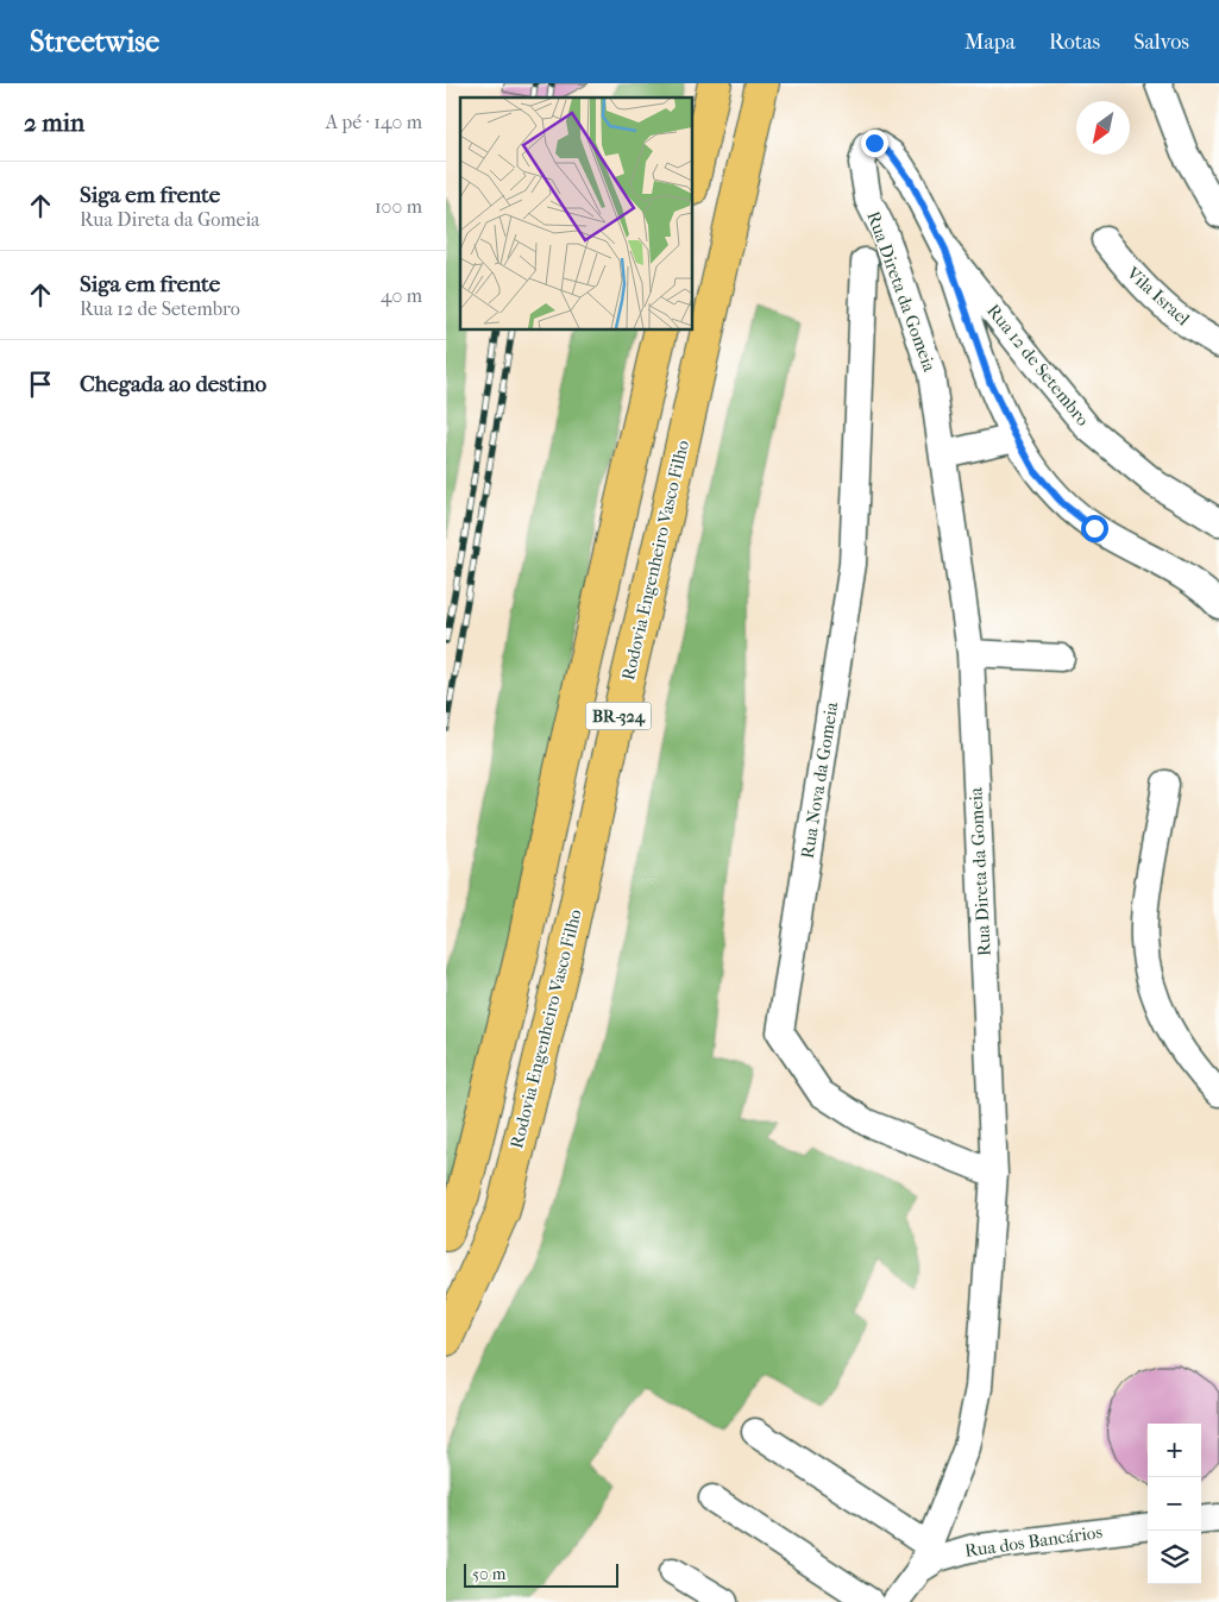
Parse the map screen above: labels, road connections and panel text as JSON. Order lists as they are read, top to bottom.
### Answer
{
  "streets": {
    "highway": ["Rodovia Engenheiro Vasco Filho", "BR-324"],
    "street": [
      "Rua Direta da Gomeia",
      "Vila Israel",
      "Rua 12 de Setembro",
      "Rua Nova da Gomeia",
      "Rua dos Bancários"
    ]
  },
  "crossings": [
    ["Rua Direta da Gomeia", "Rua 12 de Setembro"],
    ["Rua Direta da Gomeia", "Rua Nova da Gomeia"],
    ["Rua Direta da Gomeia", "Rua dos Bancários"]
  ],
  "scale_bar": "50 m",
  "north": "bottom left",
  "page": {
    "header": "Streetwise",
    "nav": ["Mapa", "Rotas", "Salvos"],
    "heading": ["2 min", "A pé · 140 m"],
    "list": [
      ["Siga em frente", "Rua Direta da Gomeia", "100 m"],
      ["Siga em frente", "Rua 12 de Setembro", "40 m"],
      "Chegada ao destino"
    ],
    "map_buttons": ["+", "−"],
    "scale": "50 m"
  }
}
